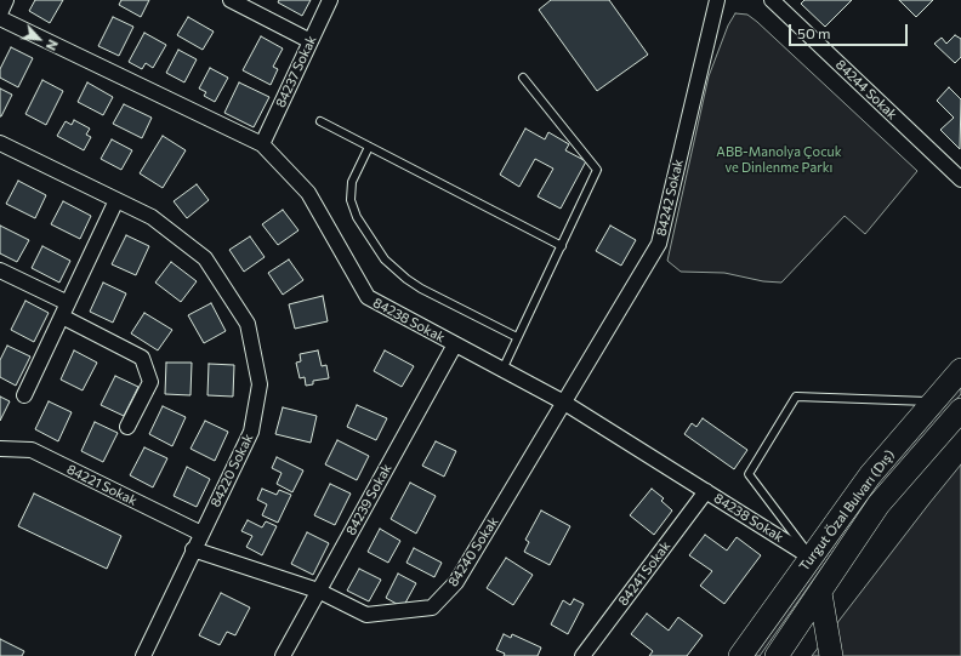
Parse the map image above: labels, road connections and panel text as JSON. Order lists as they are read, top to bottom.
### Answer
{
  "streets": {
    "main road": ["Turgut Özal Bulvarı (Dış)"],
    "street": [
      "84237 Sokak",
      "84244 Sokak",
      "84242 Sokak",
      "84238 Sokak",
      "84220 Sokak",
      "84221 Sokak",
      "84239 Sokak",
      "84240 Sokak",
      "84241 Sokak"
    ]
  },
  "crossings": [
    ["84237 Sokak", "84238 Sokak"],
    ["84242 Sokak", "84238 Sokak"],
    ["84242 Sokak", "84240 Sokak"],
    ["84238 Sokak", "84239 Sokak"],
    ["84238 Sokak", "Turgut Özal Bulvarı (Dış)"],
    ["84238 Sokak", "84240 Sokak"],
    ["84238 Sokak", "84241 Sokak"],
    ["84220 Sokak", "84221 Sokak"],
    ["84220 Sokak", "84240 Sokak"],
    ["84239 Sokak", "84240 Sokak"]
  ],
  "parks": ["ABB-Manolya Çocuk ve Dinlenme Parkı"],
  "scale_bar": "50 m",
  "north": "bottom right"
}
